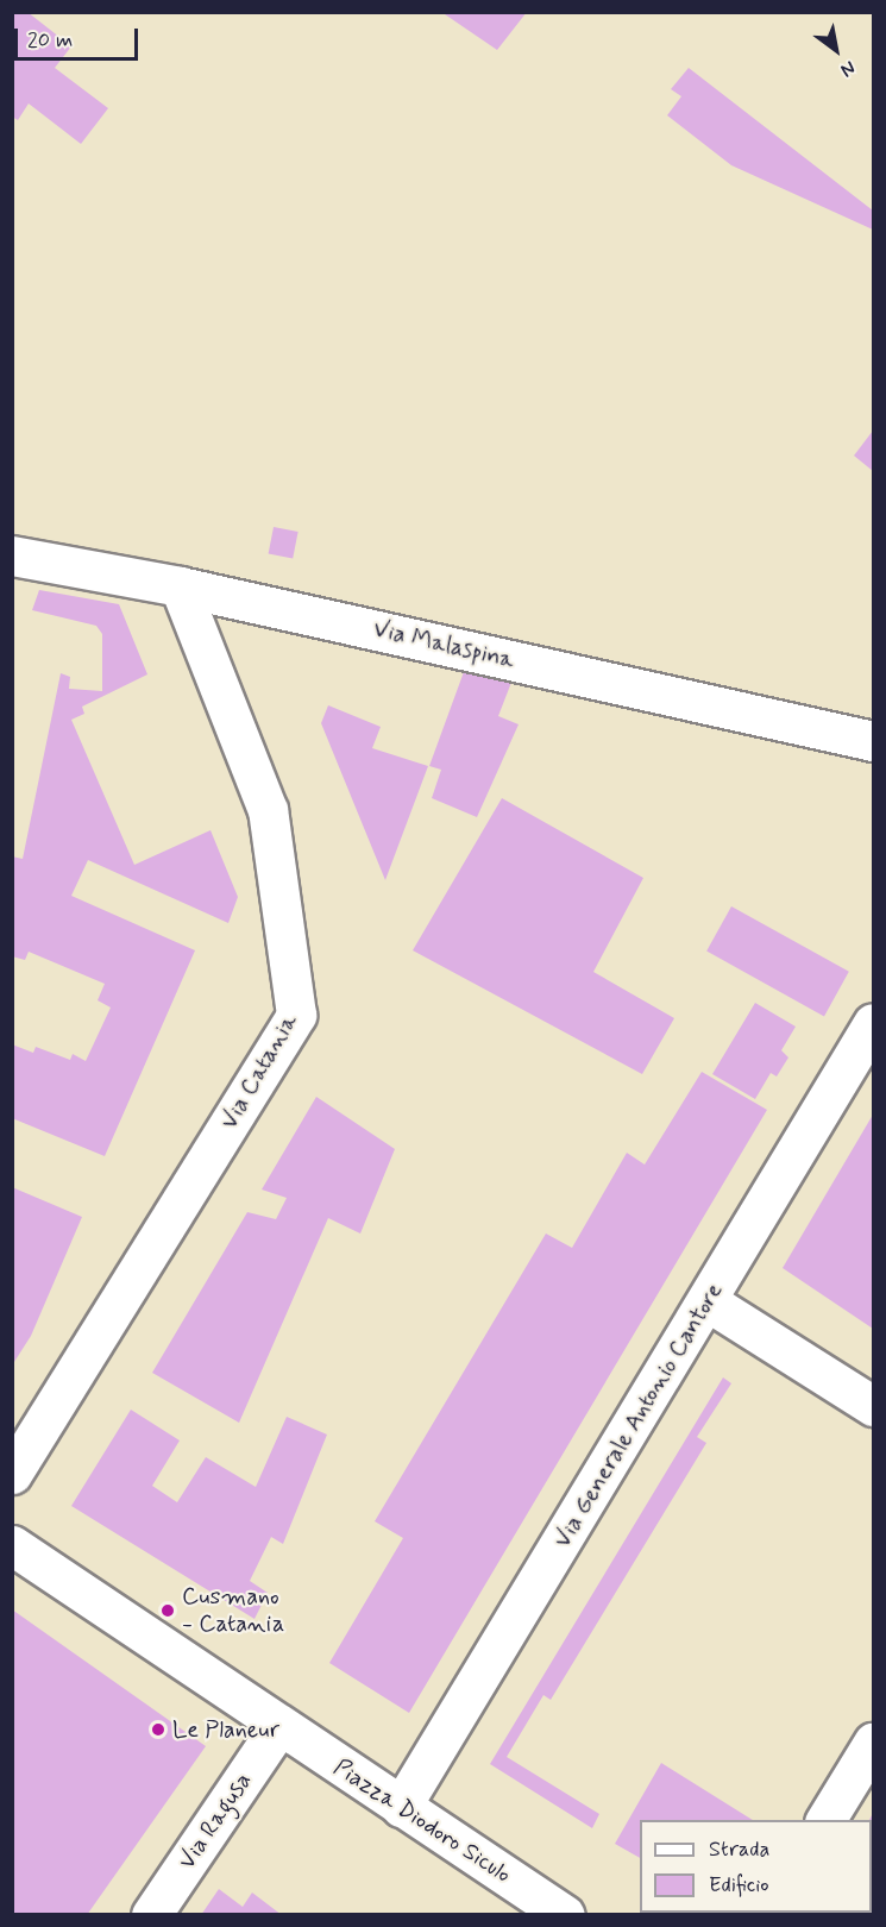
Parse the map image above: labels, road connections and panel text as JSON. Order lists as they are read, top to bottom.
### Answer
{
  "streets": {
    "street": [
      "Via Malaspina",
      "Via Catania",
      "Via Generale Antonio Cantore",
      "Via Ragusa",
      "Piazza Diodoro Siculo"
    ]
  },
  "crossings": [
    ["Via Malaspina", "Via Catania"],
    ["Via Generale Antonio Cantore", "Piazza Diodoro Siculo"],
    ["Via Ragusa", "Piazza Diodoro Siculo"]
  ],
  "places": ["Cusmano - Catania", "Le Planeur"],
  "legend": ["Strada", "Edificio"],
  "scale_bar": "20 m",
  "north": "bottom right"
}
